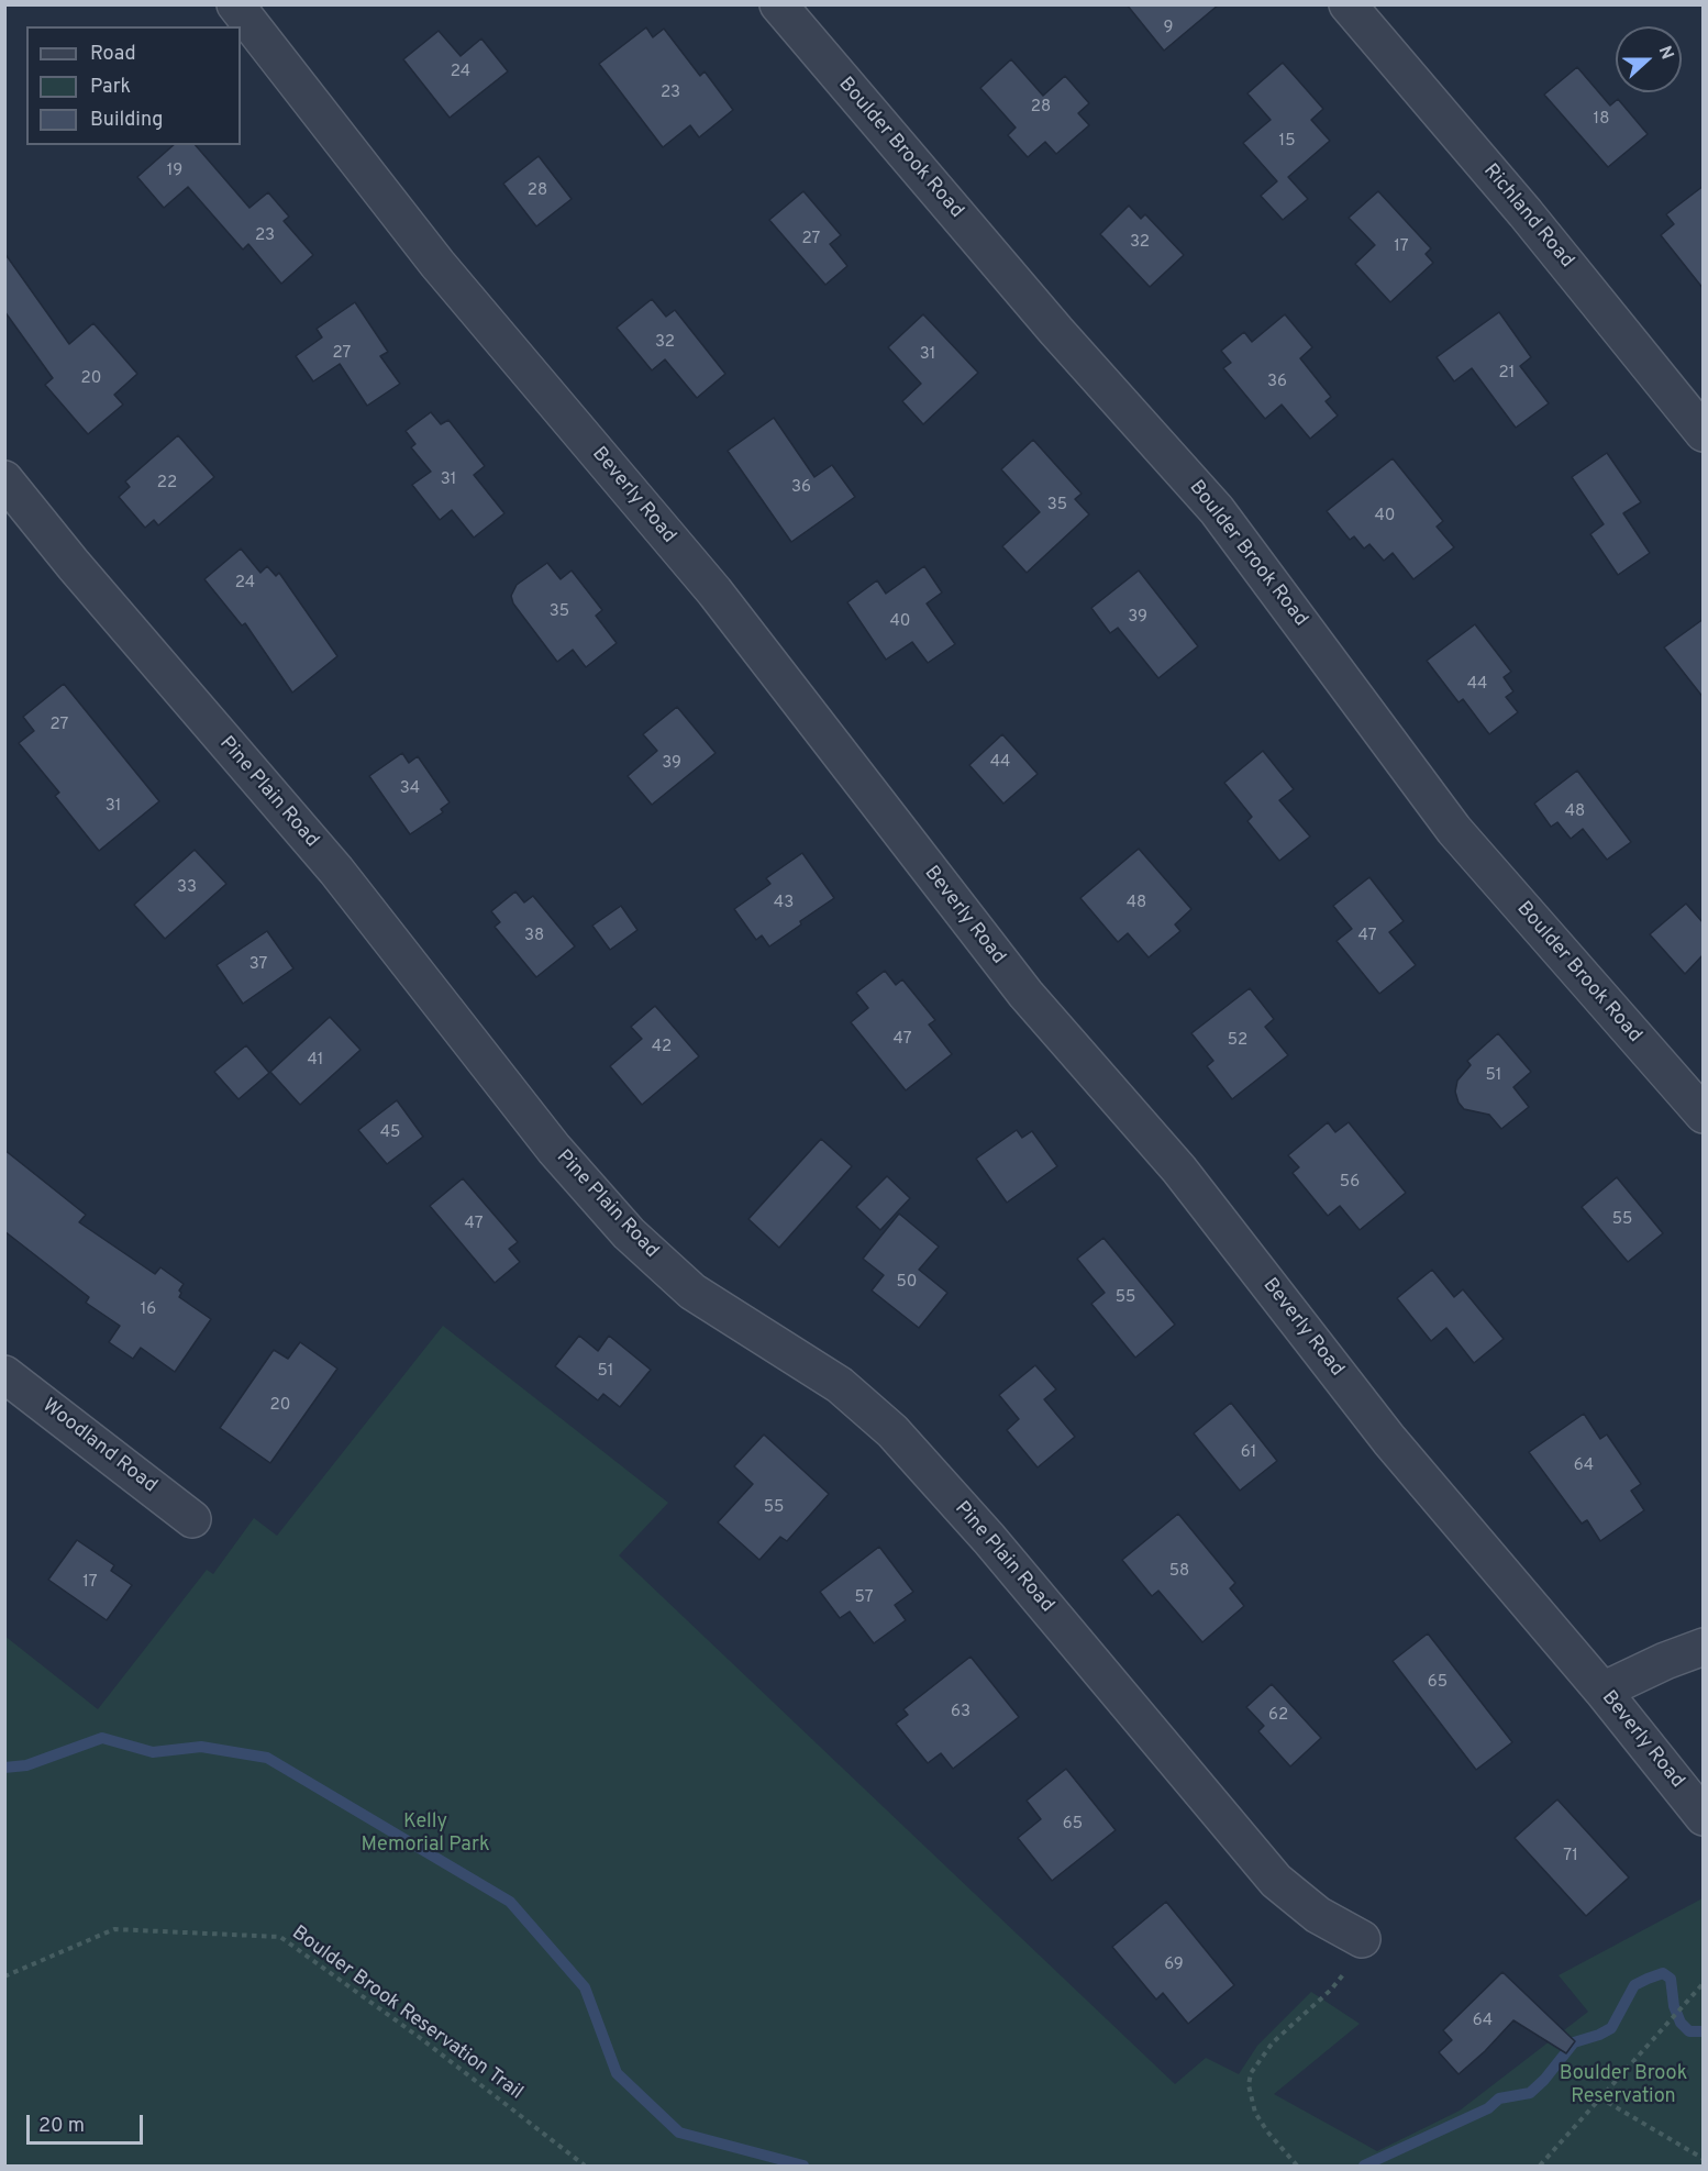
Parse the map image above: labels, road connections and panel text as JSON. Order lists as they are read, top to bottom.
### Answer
{
  "streets": {
    "street": [
      "Boulder Brook Road",
      "Richland Road",
      "Beverly Road",
      "Pine Plain Road",
      "Woodland Road"
    ],
    "path": ["Boulder Brook Reservation Trail"]
  },
  "parks": ["Kelly Memorial Park", "Boulder Brook Reservation"],
  "house_numbers": [
    "9",
    "24",
    "23",
    "28",
    "18",
    "15",
    "19",
    "28",
    "23",
    "27",
    "32",
    "17",
    "32",
    "27",
    "31",
    "21",
    "20",
    "36",
    "31",
    "22",
    "36",
    "35",
    "40",
    "24",
    "35",
    "39",
    "40",
    "44",
    "27",
    "44",
    "39",
    "34",
    "31",
    "48",
    "33",
    "43",
    "48",
    "38",
    "47",
    "37",
    "47",
    "52",
    "42",
    "41",
    "51",
    "45",
    "56",
    "55",
    "47",
    "50",
    "55",
    "16",
    "51",
    "20",
    "61",
    "64",
    "55",
    "58",
    "17",
    "57",
    "65",
    "63",
    "62",
    "65",
    "71",
    "69",
    "64"
  ],
  "legend": ["Road", "Park", "Building"],
  "scale_bar": "20 m",
  "north": "right"
}
